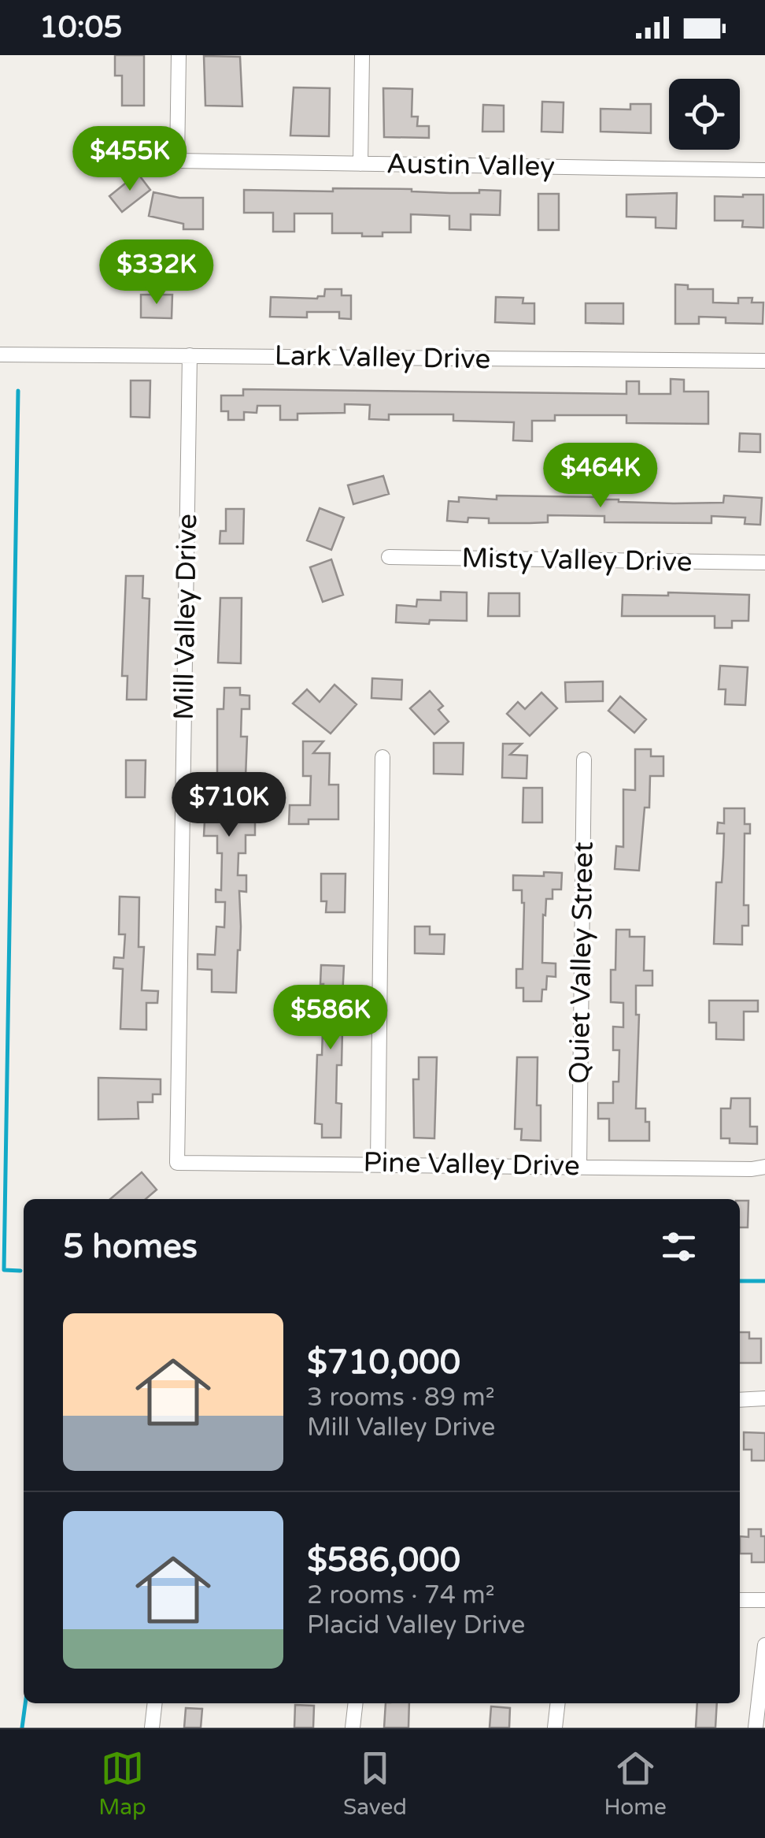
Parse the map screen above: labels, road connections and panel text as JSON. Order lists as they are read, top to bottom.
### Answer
{
  "streets": {
    "street": [
      "Austin Valley",
      "Lark Valley Drive",
      "Misty Valley Drive",
      "Mill Valley Drive",
      "Quiet Valley Street",
      "Pine Valley Drive"
    ]
  },
  "crossings": [
    ["Lark Valley Drive", "Mill Valley Drive"],
    ["Mill Valley Drive", "Pine Valley Drive"],
    ["Quiet Valley Street", "Pine Valley Drive"]
  ],
  "page": {
    "status": "10:05",
    "price": [
      "$455K",
      "$332K",
      "$464K",
      "$710K",
      "$586K"
    ],
    "heading": "5 homes",
    "list": [
      {
        "name": "$710,000",
        "note": "3 rooms · 89 m² · Mill Valley Drive"
      },
      {
        "name": "$586,000",
        "note": "2 rooms · 74 m² · Placid Valley Drive"
      }
    ],
    "tabs": ["Map", "Saved", "Home"]
  }
}
